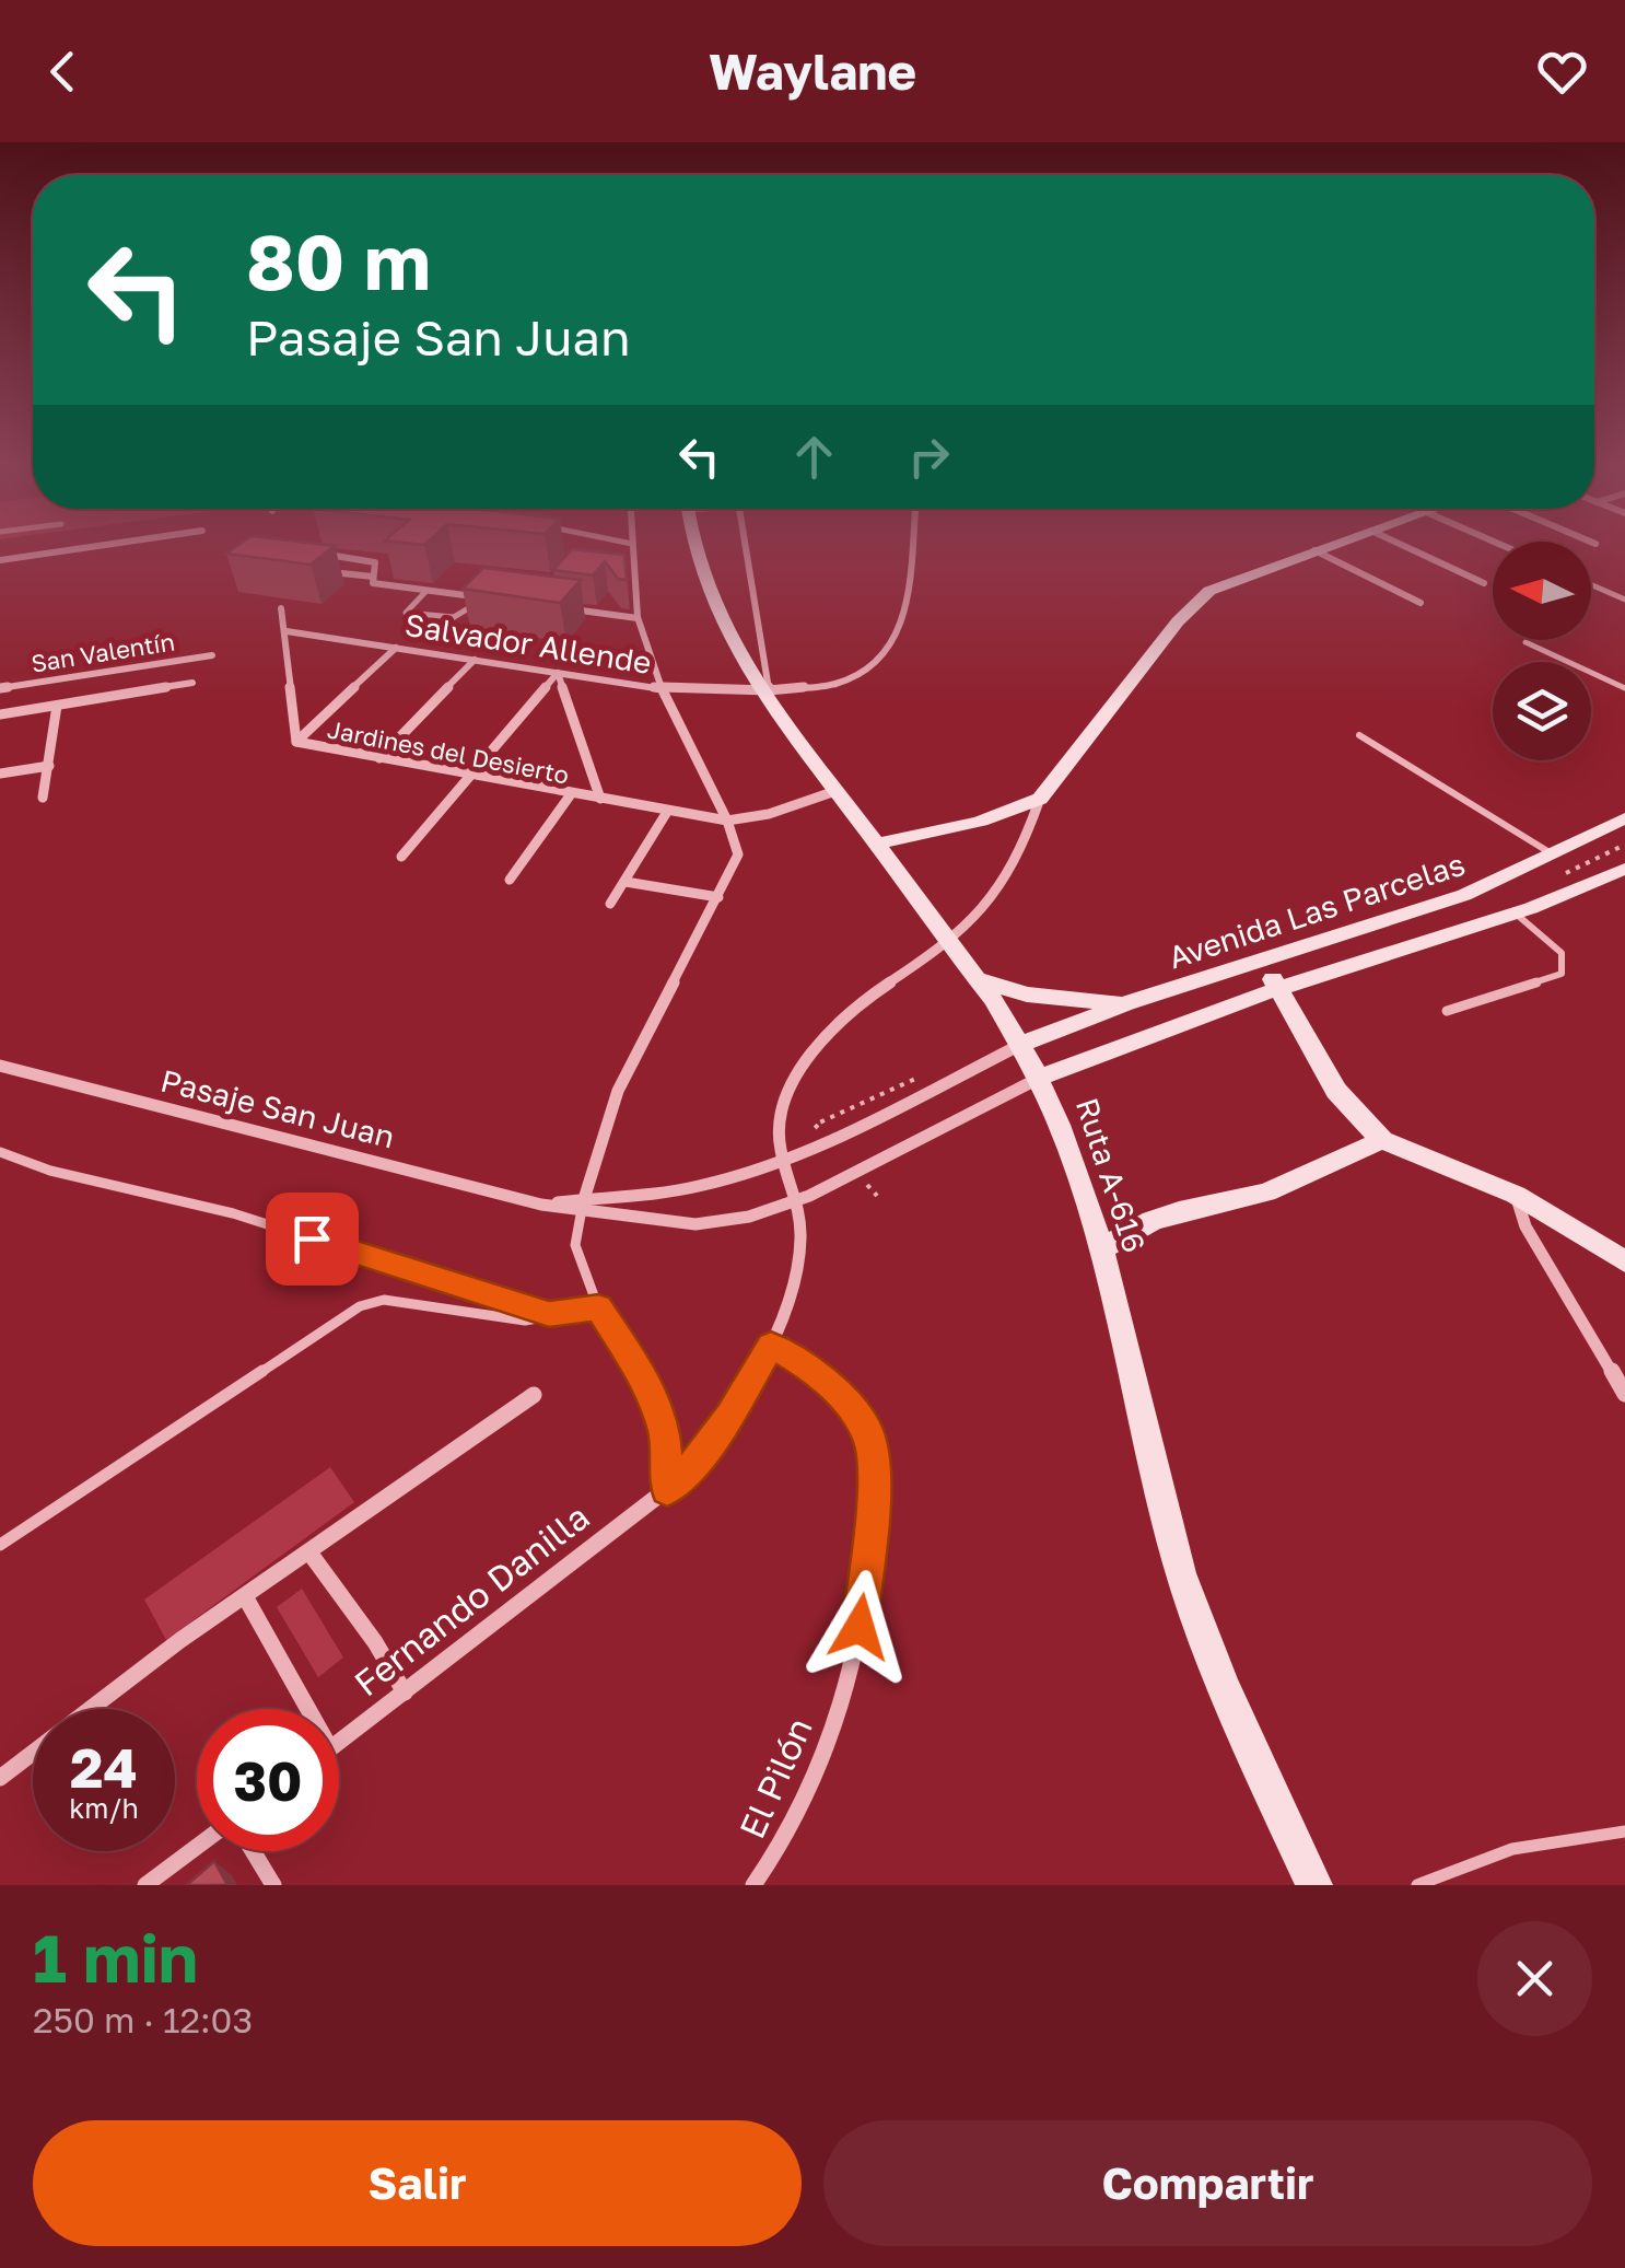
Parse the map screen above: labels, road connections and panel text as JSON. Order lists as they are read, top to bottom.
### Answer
{
  "streets": {
    "main road": ["Avenida Las Parcelas", "Ruta A-616"],
    "street": [
      "Salvador Allende",
      "San Valentín",
      "Jardines del Desierto",
      "Pasaje San Juan",
      "Fernando Danilla",
      "El Pilón"
    ]
  },
  "crossings": [
    ["Salvador Allende", "Jardines del Desierto"],
    ["Salvador Allende", "Pasaje San Juan"],
    ["Jardines del Desierto", "Ruta A-616"],
    ["Avenida Las Parcelas", "Pasaje San Juan"],
    ["Avenida Las Parcelas", "Ruta A-616"],
    ["Pasaje San Juan", "Ruta A-616"]
  ],
  "north": "left",
  "page": {
    "header": "Waylane",
    "turn": ["80 m", "Pasaje San Juan"],
    "speed": "24 km/h",
    "limit": "30",
    "heading": ["1 min", "250 m · 12:03"],
    "buttons": ["Salir", "Compartir"]
  }
}
